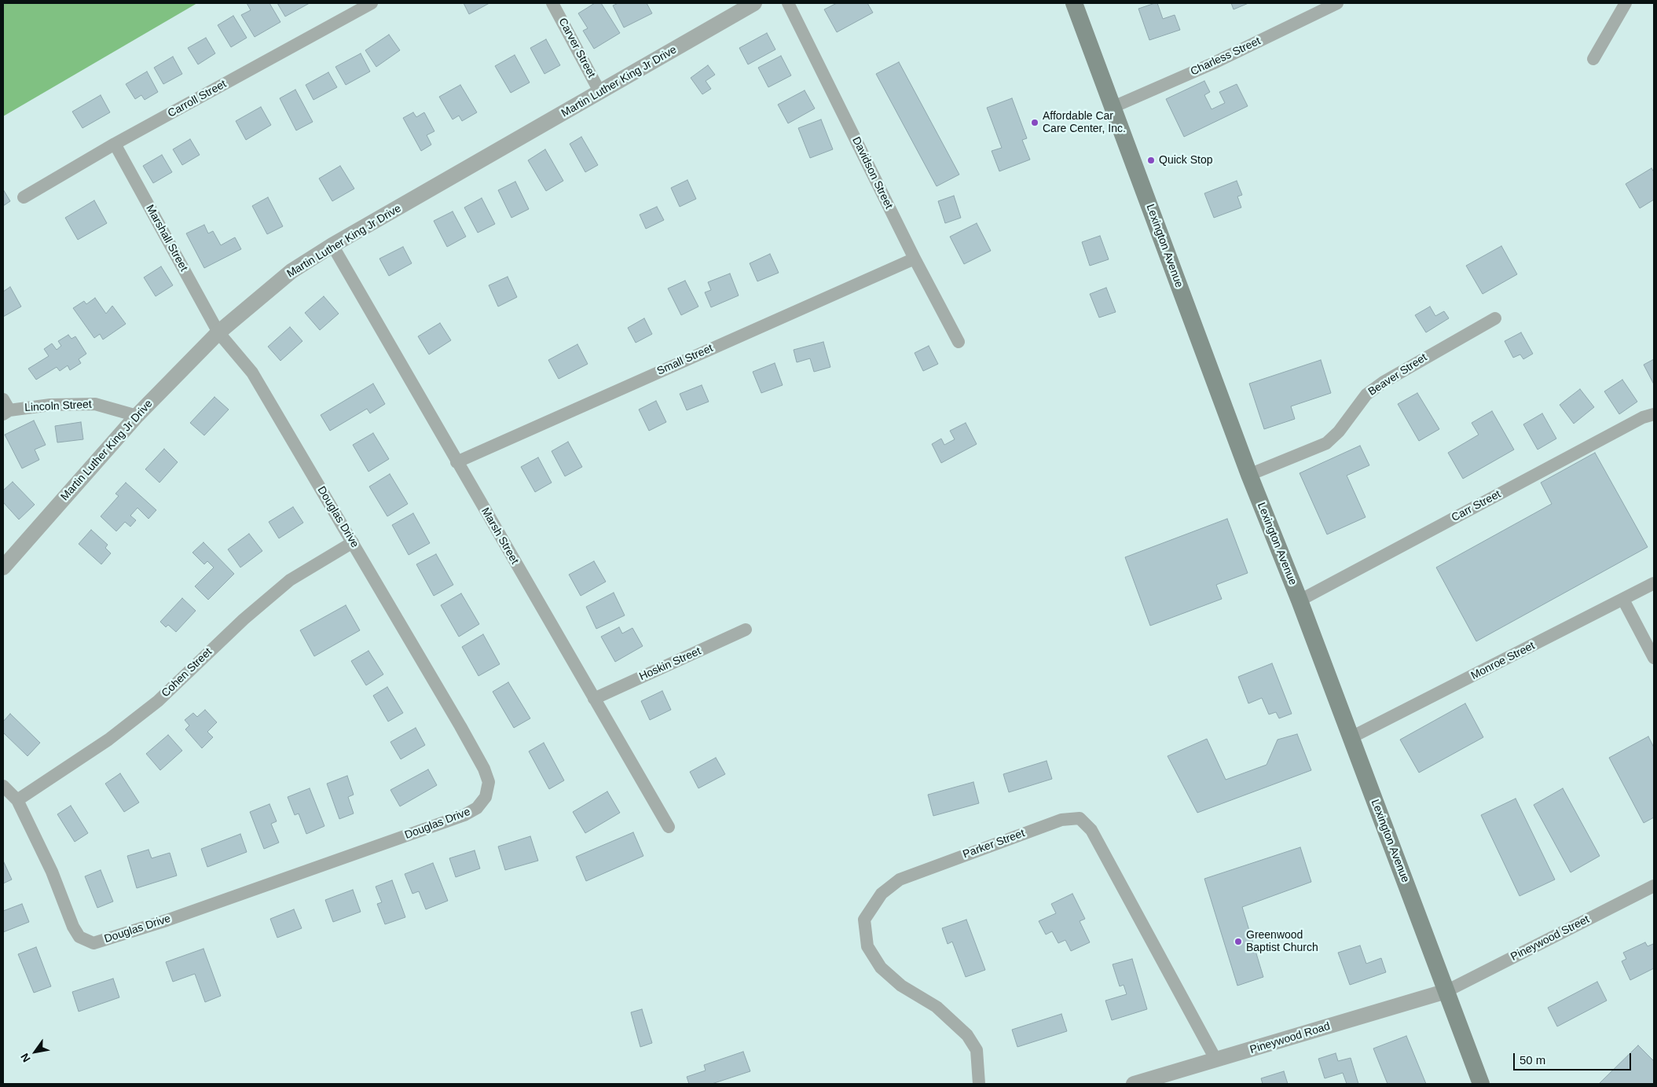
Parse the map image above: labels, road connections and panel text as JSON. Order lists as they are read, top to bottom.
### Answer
{
  "streets": {
    "main road": ["Lexington Avenue"],
    "street": [
      "Carver Street",
      "Charless Street",
      "Martin Luther King Jr Drive",
      "Carroll Street",
      "Davidson Street",
      "Marshall Street",
      "Small Street",
      "Beaver Street",
      "Lincoln Street",
      "Carr Street",
      "Douglas Drive",
      "Marsh Street",
      "Monroe Street",
      "Hoskin Street",
      "Cohen Street",
      "Parker Street",
      "Pineywood Street",
      "Pineywood Road"
    ]
  },
  "crossings": [
    ["Carver Street", "Martin Luther King Jr Drive"],
    ["Charless Street", "Lexington Avenue"],
    ["Martin Luther King Jr Drive", "Marshall Street"],
    ["Martin Luther King Jr Drive", "Lincoln Street"],
    ["Martin Luther King Jr Drive", "Douglas Drive"],
    ["Martin Luther King Jr Drive", "Marsh Street"],
    ["Carroll Street", "Marshall Street"],
    ["Davidson Street", "Small Street"],
    ["Marshall Street", "Douglas Drive"],
    ["Lexington Avenue", "Beaver Street"],
    ["Lexington Avenue", "Carr Street"],
    ["Lexington Avenue", "Monroe Street"],
    ["Lexington Avenue", "Pineywood Street"],
    ["Lexington Avenue", "Pineywood Road"],
    ["Small Street", "Marsh Street"],
    ["Douglas Drive", "Cohen Street"],
    ["Marsh Street", "Hoskin Street"],
    ["Parker Street", "Pineywood Road"],
    ["Pineywood Street", "Pineywood Road"]
  ],
  "places": ["Affordable Car Care Center, Inc.", "Quick Stop", "Greenwood Baptist Church"],
  "scale_bar": "50 m",
  "north": "bottom left"
}
